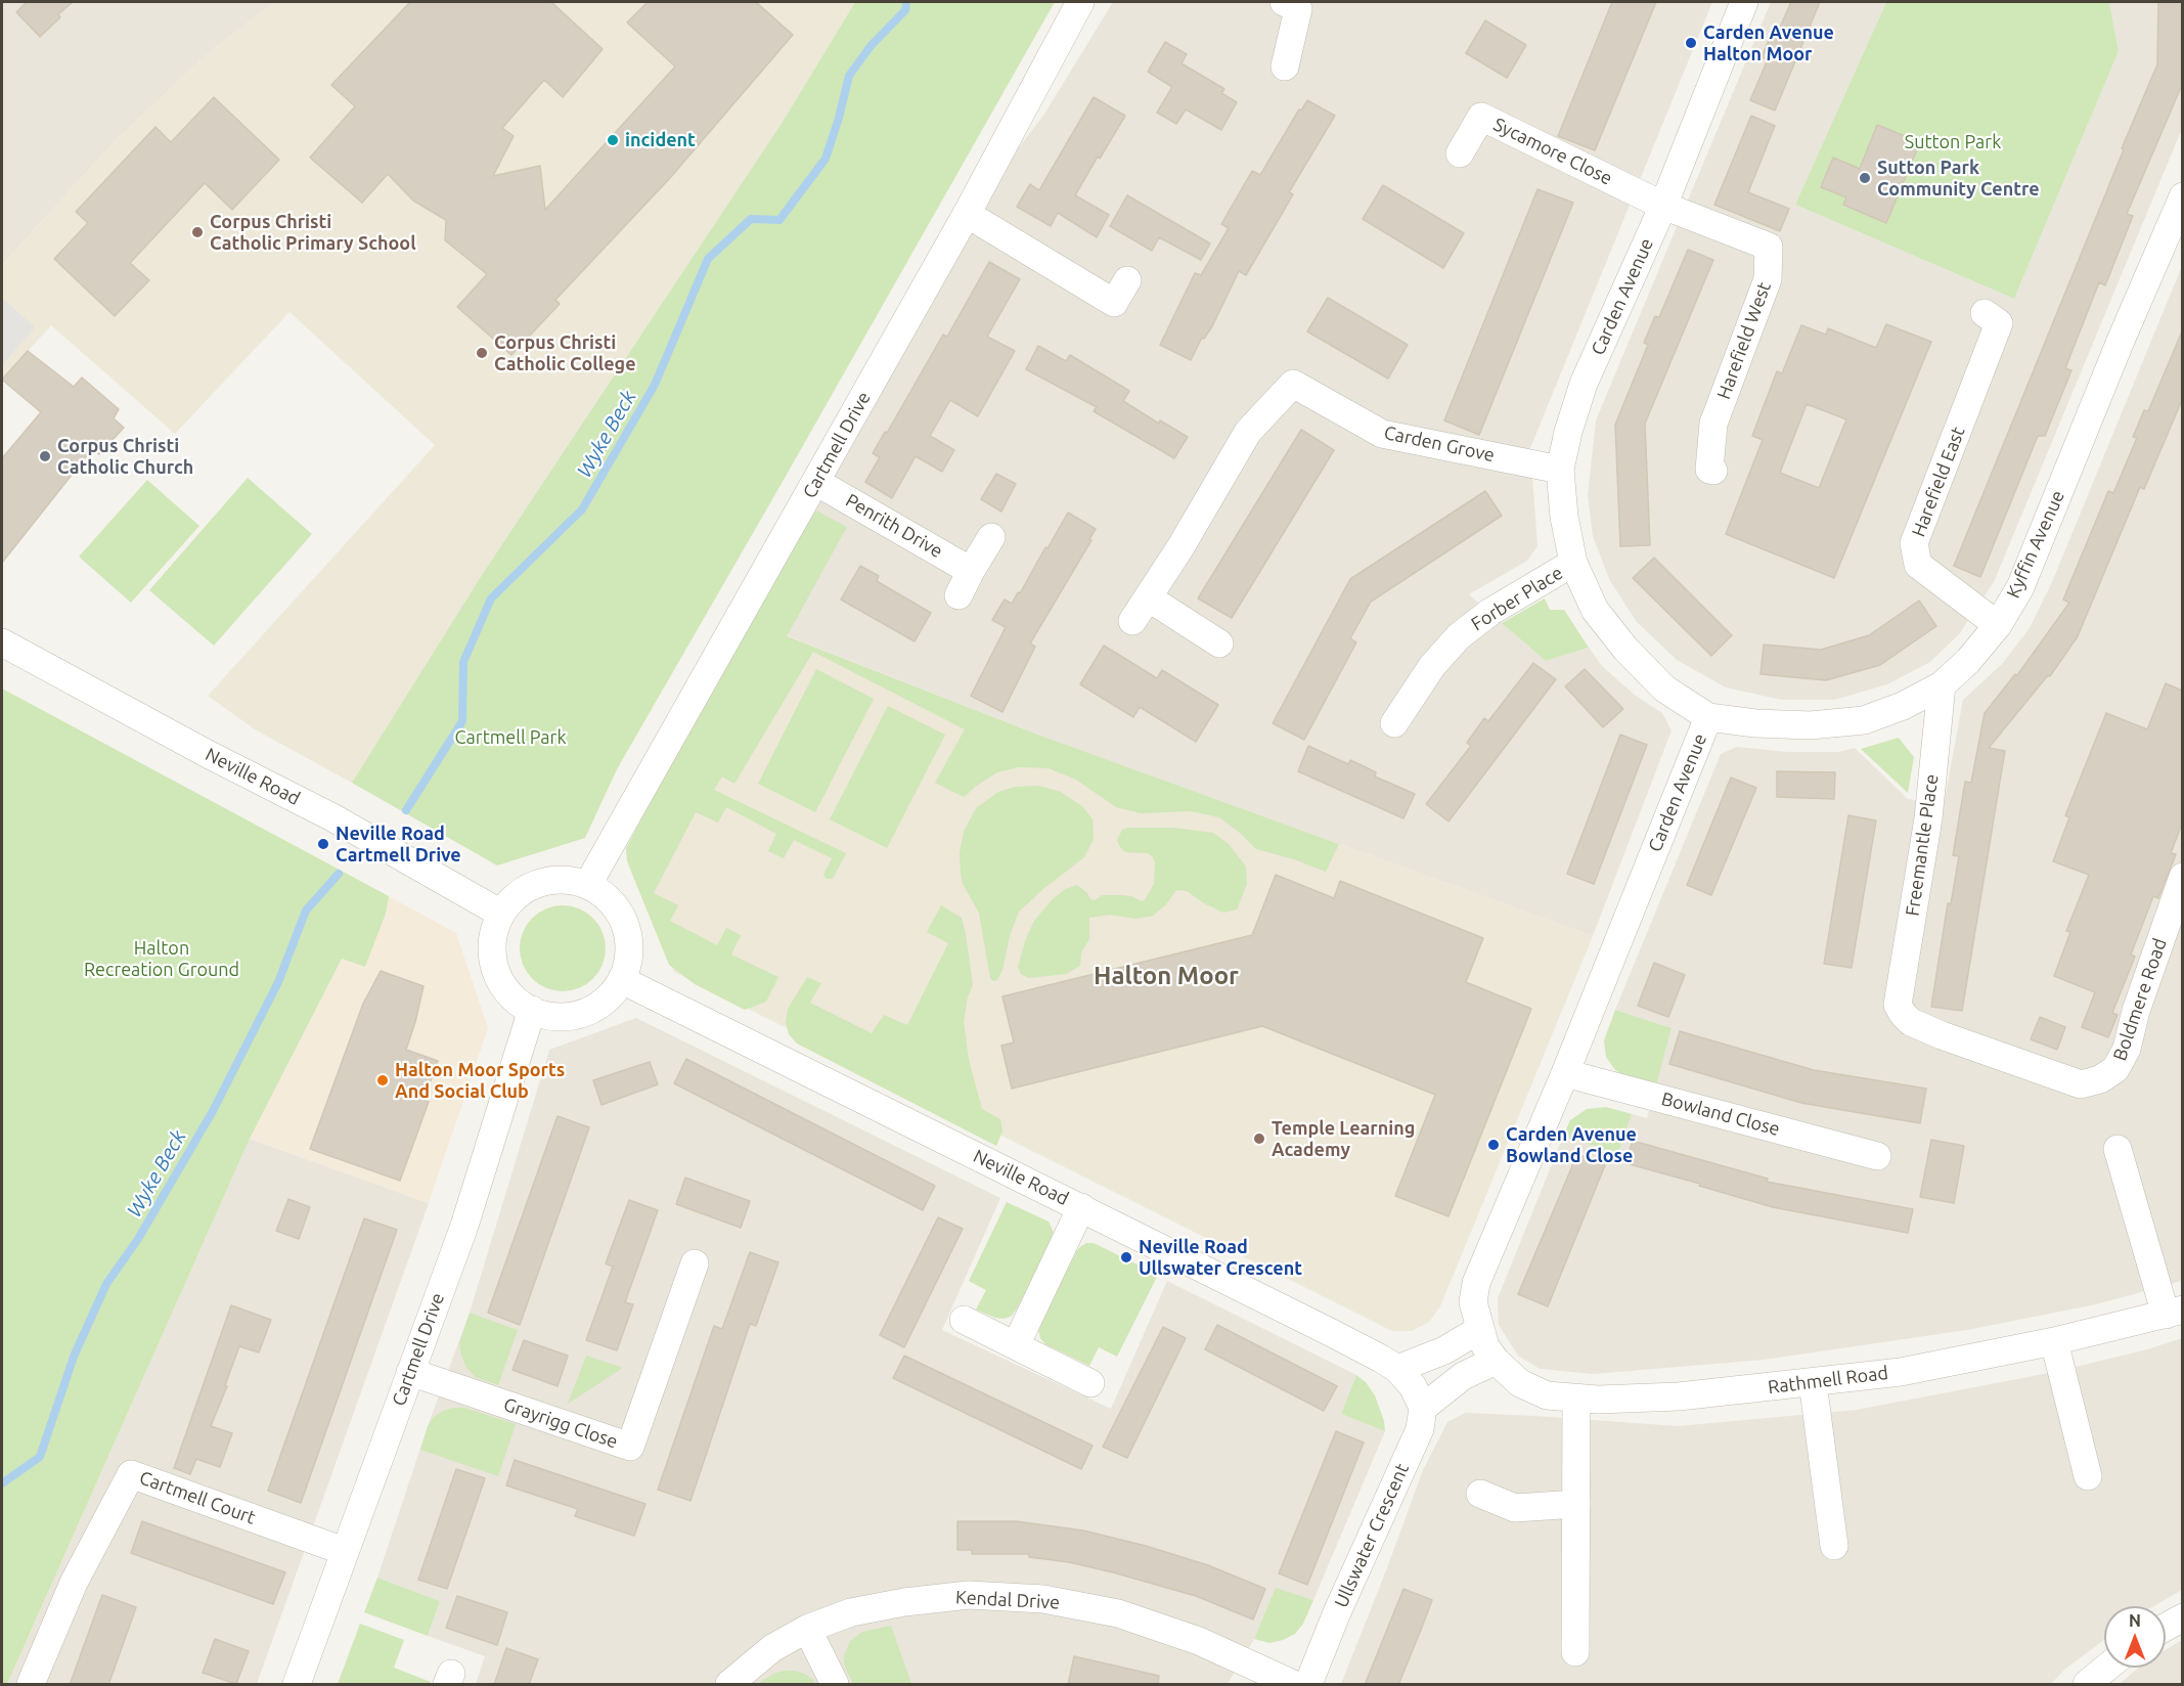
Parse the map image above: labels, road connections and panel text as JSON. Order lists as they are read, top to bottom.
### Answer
{
  "streets": {
    "street": [
      "Sycamore Close",
      "Carden Avenue",
      "Harefield West",
      "Carden Grove",
      "Cartmell Drive",
      "Harefield East",
      "Penrith Drive",
      "Kyffin Avenue",
      "Forber Place",
      "Neville Road",
      "Freemantle Place",
      "Boldmere Road",
      "Bowland Close",
      "Rathmell Road",
      "Grayrigg Close",
      "Cartmell Court",
      "Ullswater Crescent",
      "Kendal Drive"
    ]
  },
  "crossings": [
    ["Sycamore Close", "Carden Avenue"],
    ["Sycamore Close", "Harefield West"],
    ["Carden Avenue", "Harefield West"],
    ["Carden Avenue", "Carden Grove"],
    ["Carden Avenue", "Kyffin Avenue"],
    ["Carden Avenue", "Forber Place"],
    ["Carden Avenue", "Bowland Close"],
    ["Carden Avenue", "Rathmell Road"],
    ["Cartmell Drive", "Penrith Drive"],
    ["Cartmell Drive", "Neville Road"],
    ["Cartmell Drive", "Grayrigg Close"],
    ["Cartmell Drive", "Cartmell Court"],
    ["Harefield East", "Kyffin Avenue"],
    ["Kyffin Avenue", "Freemantle Place"],
    ["Neville Road", "Ullswater Crescent"],
    ["Freemantle Place", "Boldmere Road"]
  ],
  "districts": ["Halton Moor"],
  "water": ["Wyke Beck"],
  "parks": ["Sutton Park", "Cartmell Park", "Halton Recreation Ground"],
  "places": [
    "Carden Avenue Halton Moor",
    "incident",
    "Sutton Park Community Centre",
    "Corpus Christi Catholic Primary School",
    "Corpus Christi Catholic College",
    "Corpus Christi Catholic Church",
    "Neville Road Cartmell Drive",
    "Halton Moor Sports And Social Club",
    "Temple Learning Academy",
    "Carden Avenue Bowland Close",
    "Neville Road Ullswater Crescent"
  ],
  "north": "top"
}
